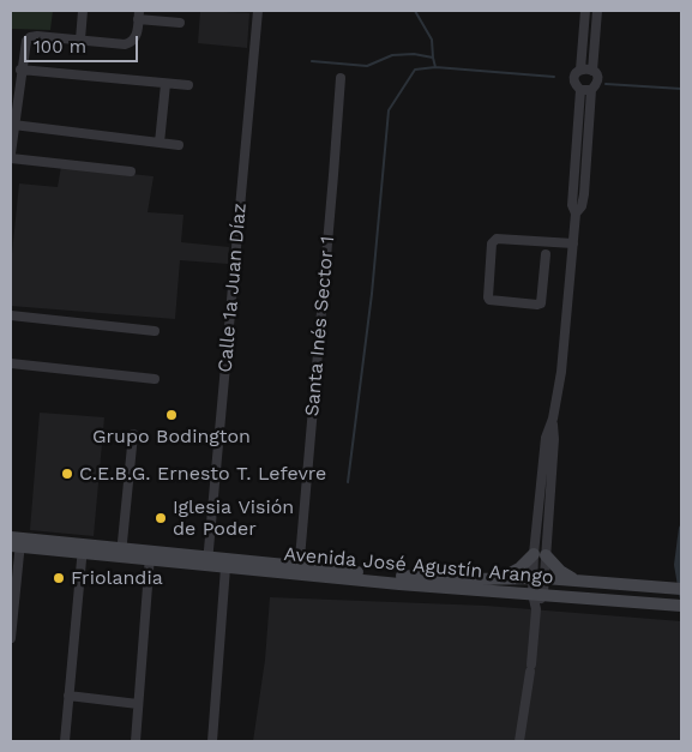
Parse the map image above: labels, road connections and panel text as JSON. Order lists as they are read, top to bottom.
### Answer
{
  "streets": {
    "main road": ["Avenida José Agustín Arango"],
    "street": ["Calle 1a Juan Díaz", "Santa Inés Sector 1"]
  },
  "crossings": [
    ["Calle 1a Juan Díaz", "Avenida José Agustín Arango"],
    ["Santa Inés Sector 1", "Avenida José Agustín Arango"]
  ],
  "places": [
    "Grupo Bodington",
    "C.E.B.G. Ernesto T. Lefevre",
    "Iglesia Visión de Poder",
    "Friolandia"
  ],
  "scale_bar": "100 m"
}
